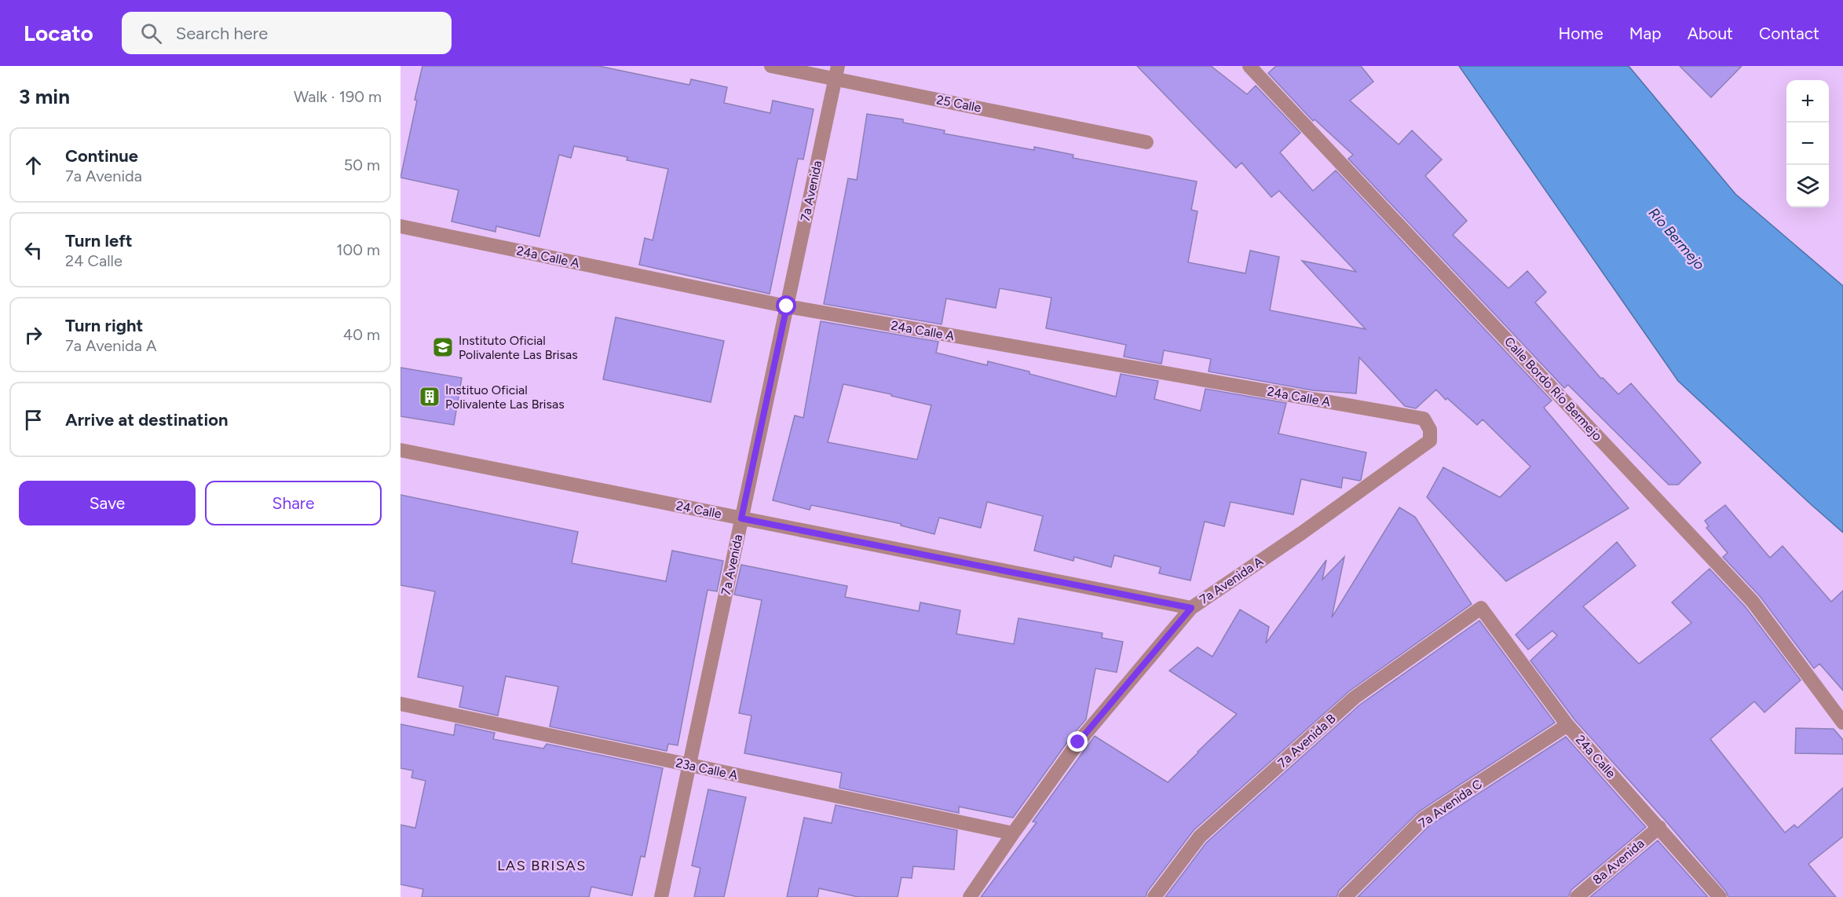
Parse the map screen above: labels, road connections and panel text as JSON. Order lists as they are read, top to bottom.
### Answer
{
  "streets": {
    "street": [
      "25 Calle",
      "7a Avenida",
      "24a Calle A",
      "Calle Bordo Río Bermejo",
      "24 Calle",
      "7a Avenida A",
      "7a Avenida B",
      "24a Calle",
      "23a Calle A",
      "7a Avenida C",
      "8a Avenida"
    ]
  },
  "crossings": [
    ["25 Calle", "7a Avenida"],
    ["7a Avenida", "24a Calle A"],
    ["7a Avenida", "24 Calle"],
    ["7a Avenida", "23a Calle A"],
    ["24a Calle A", "7a Avenida A"],
    ["24 Calle", "7a Avenida A"],
    ["7a Avenida A", "23a Calle A"],
    ["7a Avenida B", "24a Calle"],
    ["24a Calle", "7a Avenida C"],
    ["24a Calle", "8a Avenida"]
  ],
  "districts": ["LAS BRISAS"],
  "water": ["Río Bermejo"],
  "places": {
    "school or university": ["Instituto Oficial Polivalente Las Brisas"],
    "building": ["Instituo Oficial Polivalente Las Brisas"]
  },
  "page": {
    "header": "Locato",
    "search": "Search here",
    "nav": [
      "Home",
      "Map",
      "About",
      "Contact"
    ],
    "heading": ["3 min", "Walk · 190 m"],
    "map_buttons": ["+", "−"],
    "list": [
      ["Continue", "7a Avenida", "50 m"],
      ["Turn left", "24 Calle", "100 m"],
      ["Turn right", "7a Avenida A", "40 m"],
      "Arrive at destination"
    ],
    "buttons": ["Save", "Share"]
  }
}
